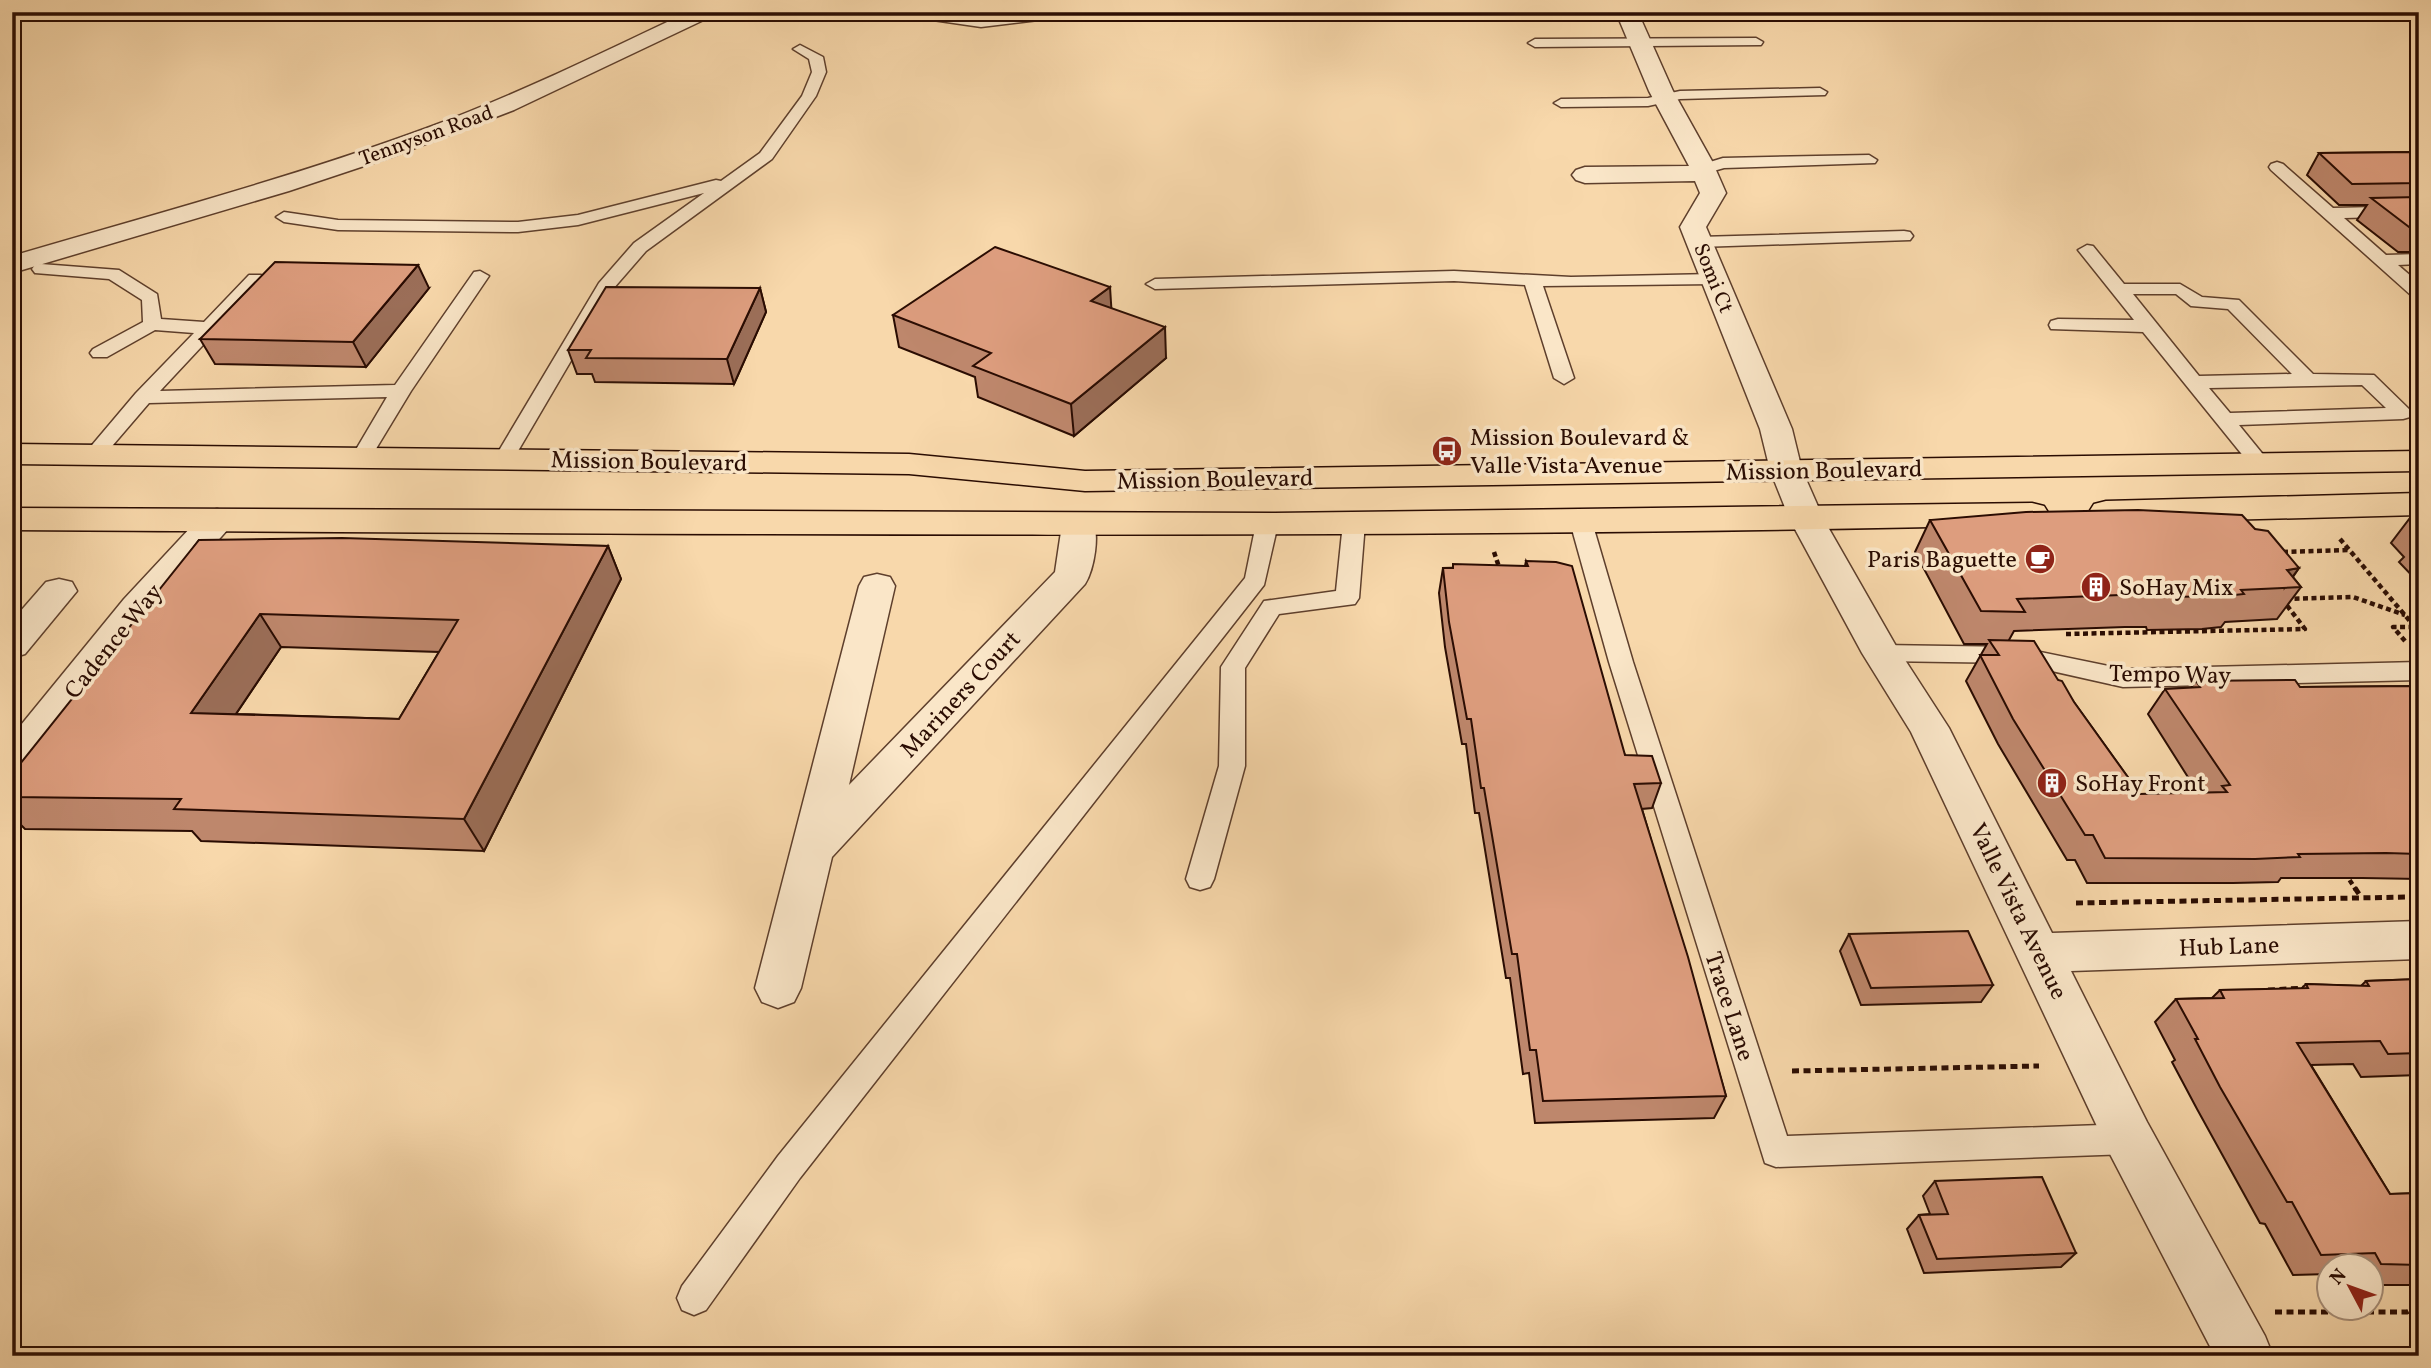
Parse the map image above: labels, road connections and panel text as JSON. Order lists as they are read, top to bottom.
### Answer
{
  "streets": {
    "main road": ["Mission Boulevard"],
    "street": [
      "Tennyson Road",
      "Somi Ct",
      "Cadence Way",
      "Mariners Court",
      "Valle Vista Avenue",
      "Hub Lane"
    ],
    "lane": ["Tempo Way", "Trace Lane"]
  },
  "crossings": [
    ["Somi Ct", "Mission Boulevard"],
    ["Somi Ct", "Valle Vista Avenue"],
    ["Mission Boulevard", "Cadence Way"],
    ["Mission Boulevard", "Mariners Court"],
    ["Mission Boulevard", "Valle Vista Avenue"],
    ["Mission Boulevard", "Trace Lane"],
    ["Tempo Way", "Valle Vista Avenue"],
    ["Valle Vista Avenue", "Hub Lane"],
    ["Valle Vista Avenue", "Trace Lane"]
  ],
  "places": {
    "bus stop": ["Mission Boulevard & Valle Vista Avenue"],
    "cafe": ["Paris Baguette"],
    "building": ["SoHay Mix", "SoHay Front"]
  },
  "north": "top left"
}
